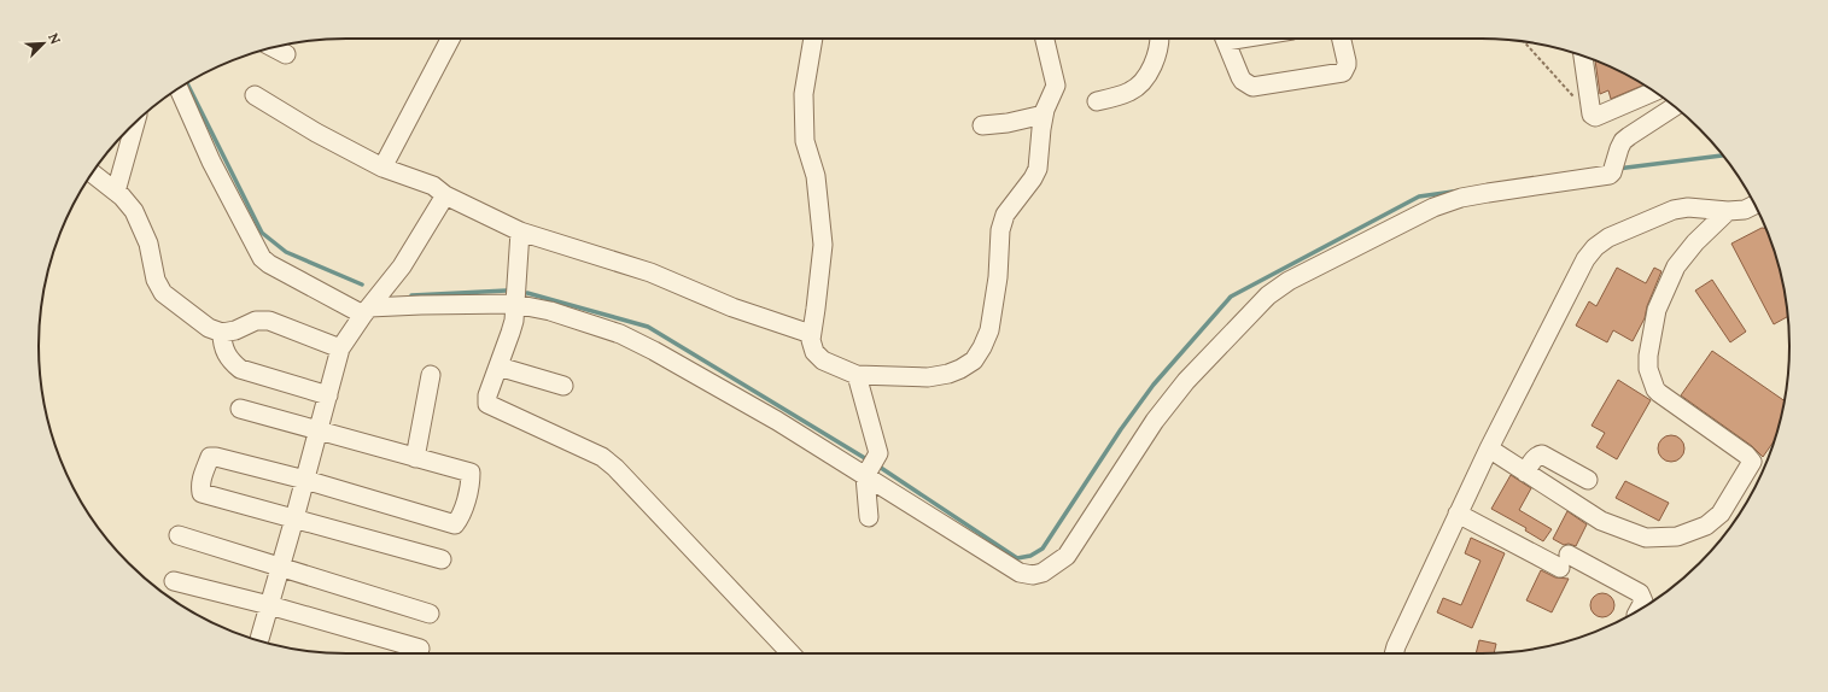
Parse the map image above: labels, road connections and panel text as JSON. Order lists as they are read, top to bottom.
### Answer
{
  "north": "top right"
}
